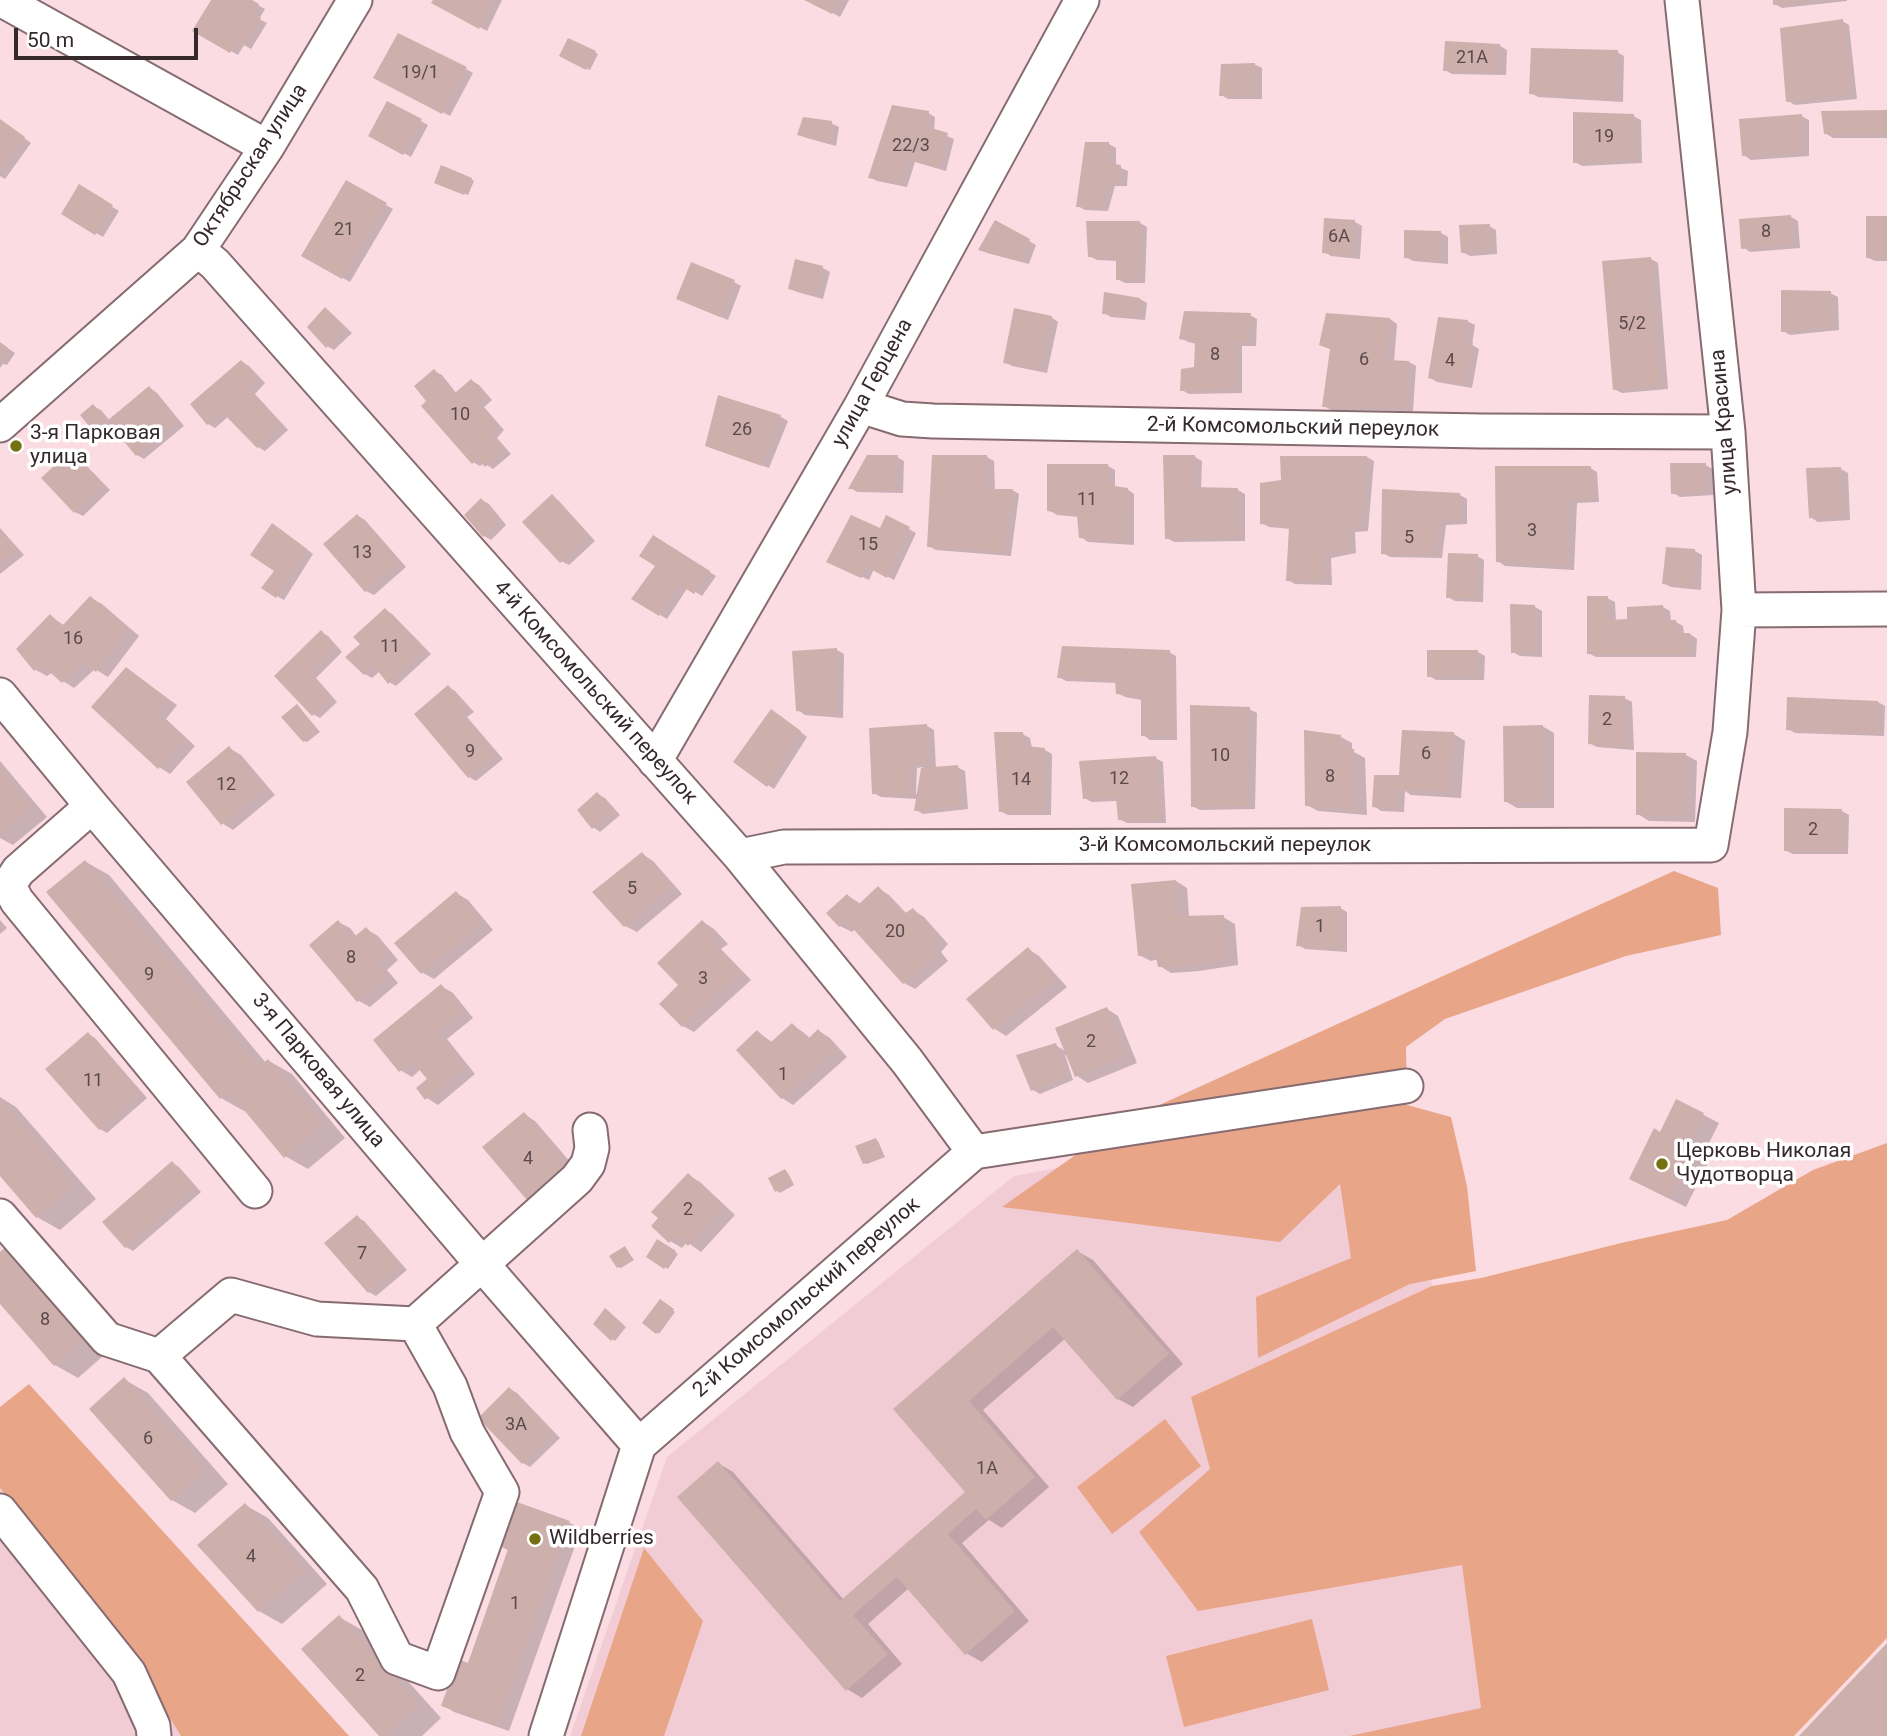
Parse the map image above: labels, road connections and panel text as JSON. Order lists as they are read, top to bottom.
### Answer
{
  "streets": {
    "street": [
      "Октябрьская улица",
      "улица Герцена",
      "улица Красина",
      "2-й Комсомольский переулок",
      "4-й Комсомольский переулок",
      "3-й Комсомольский переулок",
      "3-я Парковая улица"
    ]
  },
  "crossings": [
    ["Октябрьская улица", "4-й Комсомольский переулок"],
    ["улица Герцена", "2-й Комсомольский переулок"],
    ["улица Герцена", "4-й Комсомольский переулок"],
    ["улица Красина", "2-й Комсомольский переулок"],
    ["улица Красина", "3-й Комсомольский переулок"],
    ["2-й Комсомольский переулок", "4-й Комсомольский переулок"],
    ["2-й Комсомольский переулок", "3-я Парковая улица"],
    ["4-й Комсомольский переулок", "3-й Комсомольский переулок"]
  ],
  "places": ["3-я Парковая улица", "Церковь Николая Чудотворца", "Wildberries"],
  "house_numbers": [
    "21А",
    "19/1",
    "19",
    "22/3",
    "21",
    "8",
    "6А",
    "5/2",
    "8",
    "6",
    "4",
    "10",
    "26",
    "11",
    "3",
    "5",
    "15",
    "13",
    "16",
    "11",
    "2",
    "9",
    "6",
    "10",
    "8",
    "12",
    "14",
    "12",
    "2",
    "5",
    "1",
    "20",
    "8",
    "9",
    "3",
    "2",
    "1",
    "11",
    "4",
    "2",
    "7",
    "8",
    "3А",
    "6",
    "1А",
    "4",
    "1",
    "2"
  ],
  "scale_bar": "50 m"
}
